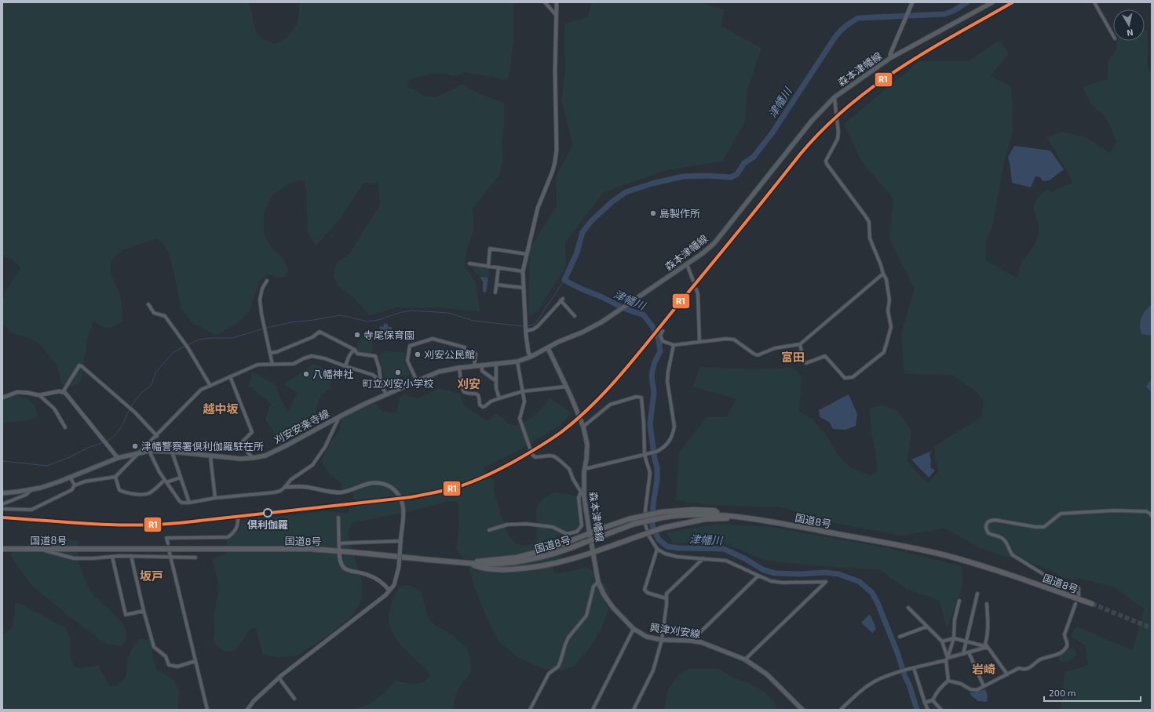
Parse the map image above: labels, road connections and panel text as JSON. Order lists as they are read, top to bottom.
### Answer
{
  "streets": {
    "highway": ["国道8号"],
    "main road": ["森本津幡線", "刈安安楽寺線", "興津刈安線"]
  },
  "crossings": [
    ["森本津幡線", "刈安安楽寺線"],
    ["森本津幡線", "興津刈安線"]
  ],
  "districts": [
    "富田",
    "刈安",
    "越中坂",
    "坂戸",
    "岩崎"
  ],
  "water": ["津幡川"],
  "places": [
    "島製作所",
    "寺尾保育園",
    "刈安公民館",
    "町立刈安小学校",
    "八幡神社",
    "津幡警察署倶利伽羅駐在所",
    "倶利伽羅"
  ],
  "lines": ["transit line R1"],
  "scale_bar": "200 m",
  "north": "bottom"
}
